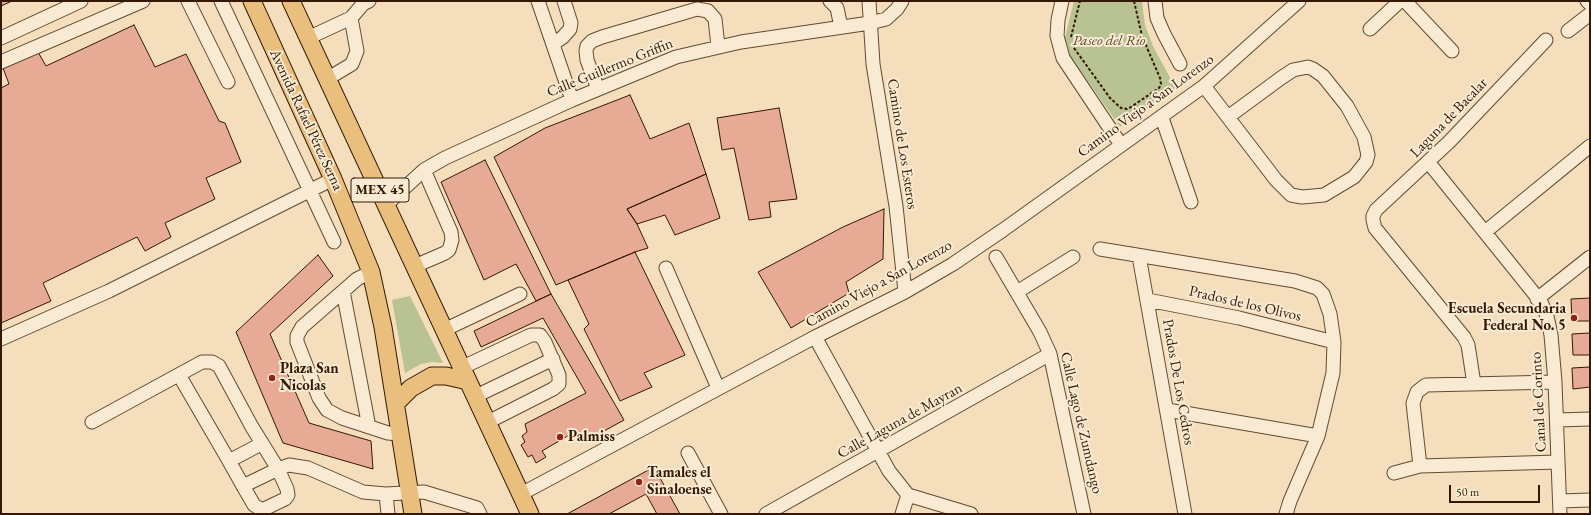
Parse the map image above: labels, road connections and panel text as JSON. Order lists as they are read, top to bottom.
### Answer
{
  "streets": {
    "main road": ["Avenida Rafael Pérez Serna", "MEX 45"],
    "street": [
      "Calle Guillermo Griffin",
      "Camino Viejo a San Lorenzo",
      "Laguna de Bacalar",
      "Camino de Los Esteros",
      "Prados de los Olivos",
      "Prados De Los Cedros",
      "Canal de Corinto",
      "Calle Laguna de Mayran",
      "Calle Lago de Zumdango"
    ]
  },
  "crossings": [
    ["Calle Guillermo Griffin", "Camino de Los Esteros"],
    ["Calle Guillermo Griffin", "MEX 45"],
    ["Camino Viejo a San Lorenzo", "Camino de Los Esteros"],
    ["Camino Viejo a San Lorenzo", "MEX 45"],
    ["Laguna de Bacalar", "Canal de Corinto"],
    ["Avenida Rafael Pérez Serna", "MEX 45"],
    ["Prados de los Olivos", "Prados De Los Cedros"],
    ["Calle Laguna de Mayran", "Calle Lago de Zumdango"]
  ],
  "parks": ["Paseo del Río"],
  "places": [
    "Escuela Secundaria Federal No. 5",
    "Plaza San Nicolas",
    "Palmiss",
    "Tamales el Sinaloense"
  ],
  "scale_bar": "50 m"
}
